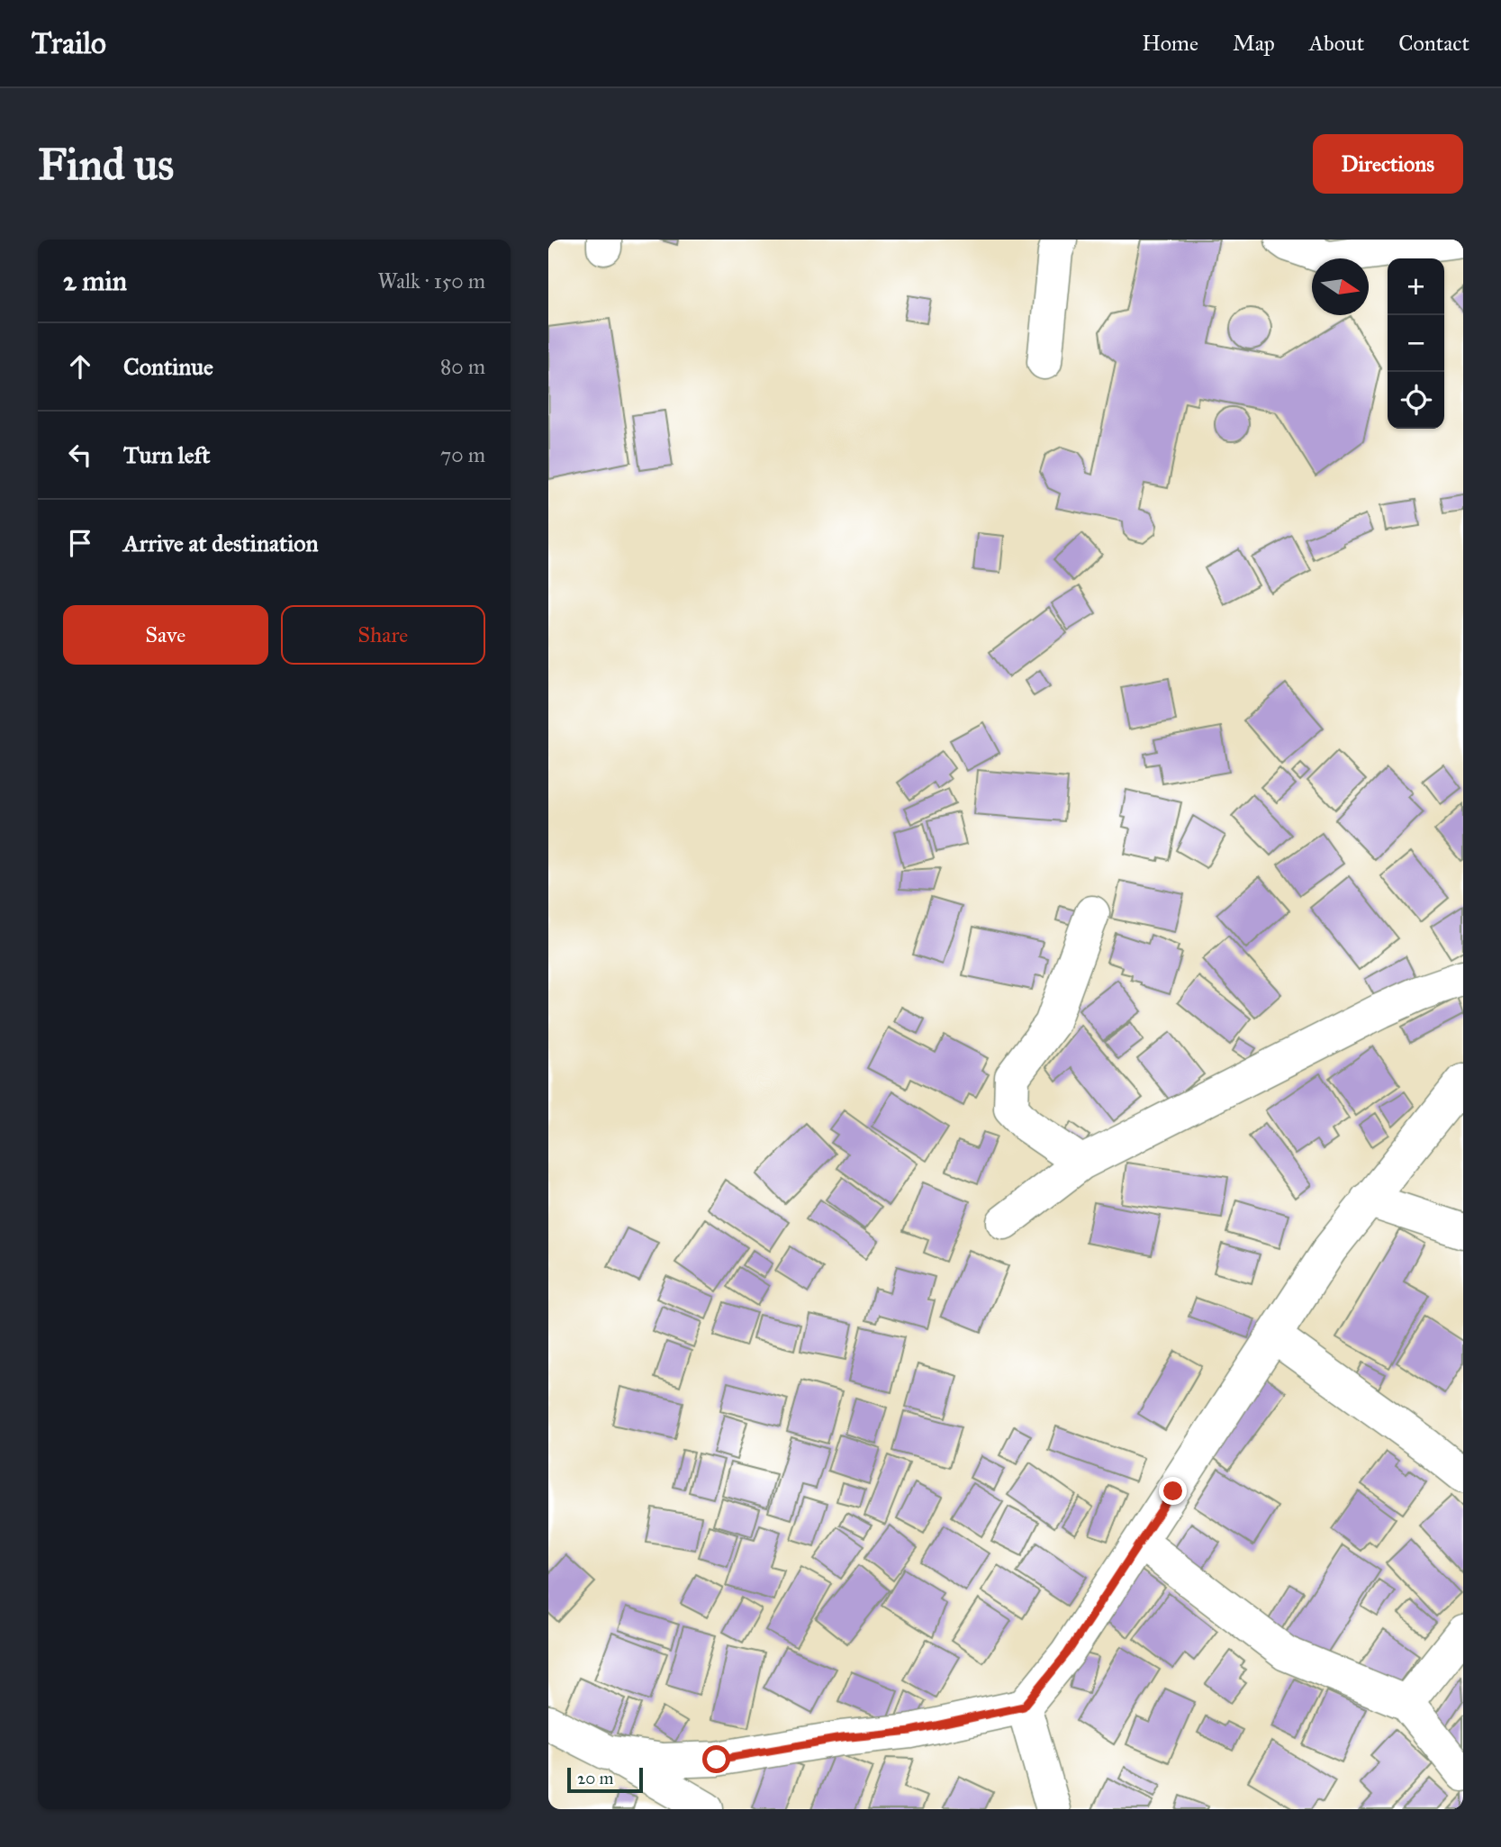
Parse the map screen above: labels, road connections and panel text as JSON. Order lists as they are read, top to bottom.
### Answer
{
  "scale_bar": "20 m",
  "north": "right",
  "page": {
    "header": "Trailo",
    "nav": [
      "Home",
      "Map",
      "About",
      "Contact"
    ],
    "buttons": [
      "Directions",
      ["Save", "Share"]
    ],
    "title": "Find us",
    "heading": ["2 min", "Walk · 150 m"],
    "map_buttons": ["+", "−"],
    "list": [
      ["Continue", "80 m"],
      ["Turn left", "70 m"],
      "Arrive at destination"
    ],
    "scale": "20 m"
  }
}
